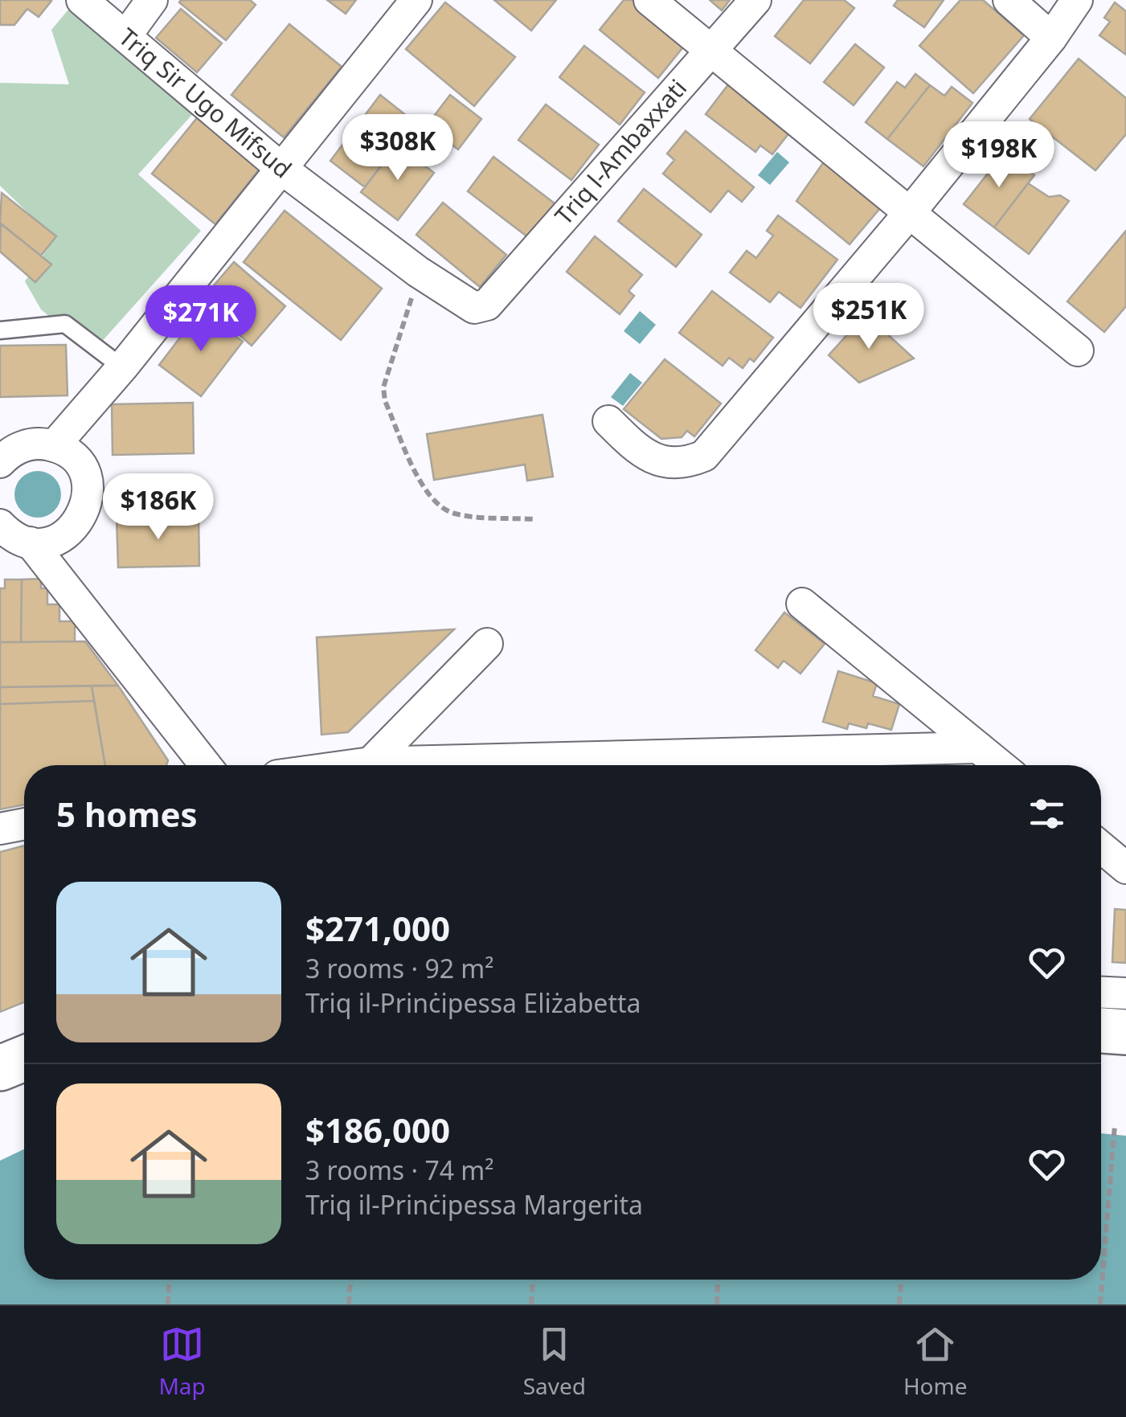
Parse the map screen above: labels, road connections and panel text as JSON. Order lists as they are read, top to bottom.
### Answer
{
  "streets": {
    "street": ["Triq Sir Ugo Mifsud", "Triq l-Ambaxxati"]
  },
  "crossings": [
    ["Triq Sir Ugo Mifsud", "Triq l-Ambaxxati"]
  ],
  "page": {
    "price": [
      "$308K",
      "$198K",
      "$251K",
      "$271K",
      "$186K"
    ],
    "heading": "5 homes",
    "list": [
      {
        "name": "$271,000",
        "note": "3 rooms · 92 m² · Triq il-Prinċipessa Eliżabetta"
      },
      {
        "name": "$186,000",
        "note": "3 rooms · 74 m² · Triq il-Prinċipessa Margerita"
      }
    ],
    "tabs": ["Map", "Saved", "Home"]
  }
}
